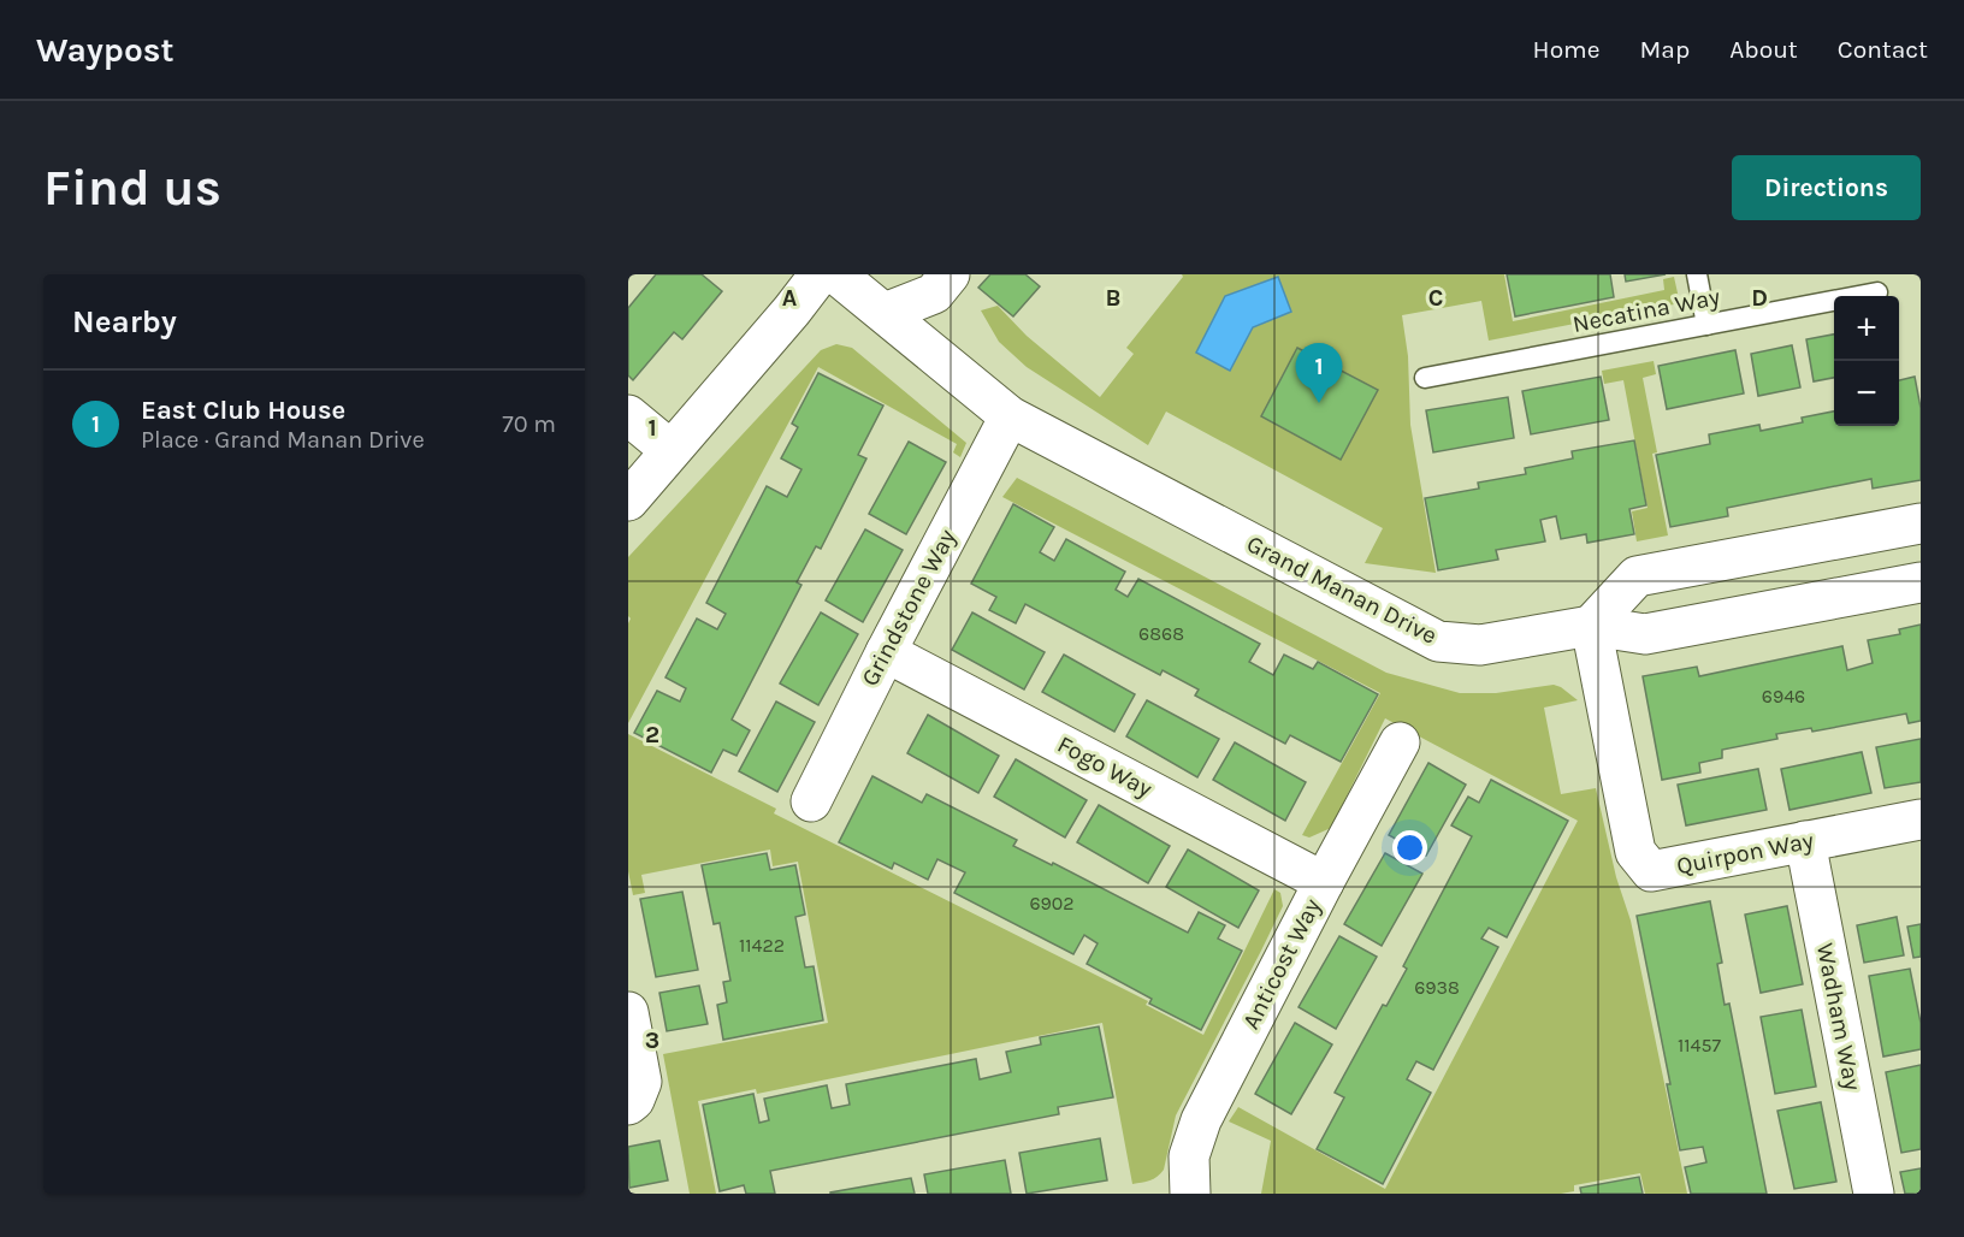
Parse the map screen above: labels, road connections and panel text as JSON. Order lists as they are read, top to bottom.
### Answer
{
  "streets": {
    "street": [
      "Grand Manan Drive",
      "Grindstone Way",
      "Fogo Way",
      "Quirpon Way",
      "Anticost Way",
      "Wadham Way"
    ],
    "lane": ["Necatina Way"]
  },
  "crossings": [
    ["Grand Manan Drive", "Grindstone Way"],
    ["Grand Manan Drive", "Quirpon Way"],
    ["Grindstone Way", "Fogo Way"],
    ["Fogo Way", "Anticost Way"],
    ["Quirpon Way", "Wadham Way"]
  ],
  "house_numbers": [
    "6868",
    "6946",
    "6902",
    "11422",
    "6938",
    "11457"
  ],
  "page": {
    "header": "Waypost",
    "nav": [
      "Home",
      "Map",
      "About",
      "Contact"
    ],
    "buttons": "Directions",
    "title": "Find us",
    "heading": "Nearby",
    "map_buttons": ["+", "−"],
    "pins": "1",
    "list": [
      {
        "mark": "1",
        "name": "East Club House",
        "note": "Place · Grand Manan Drive",
        "value": "70 m"
      }
    ]
  },
  "grid": {
    "columns": [
      "A",
      "B",
      "C",
      "D"
    ],
    "rows": ["1", "2", "3"]
  }
}
